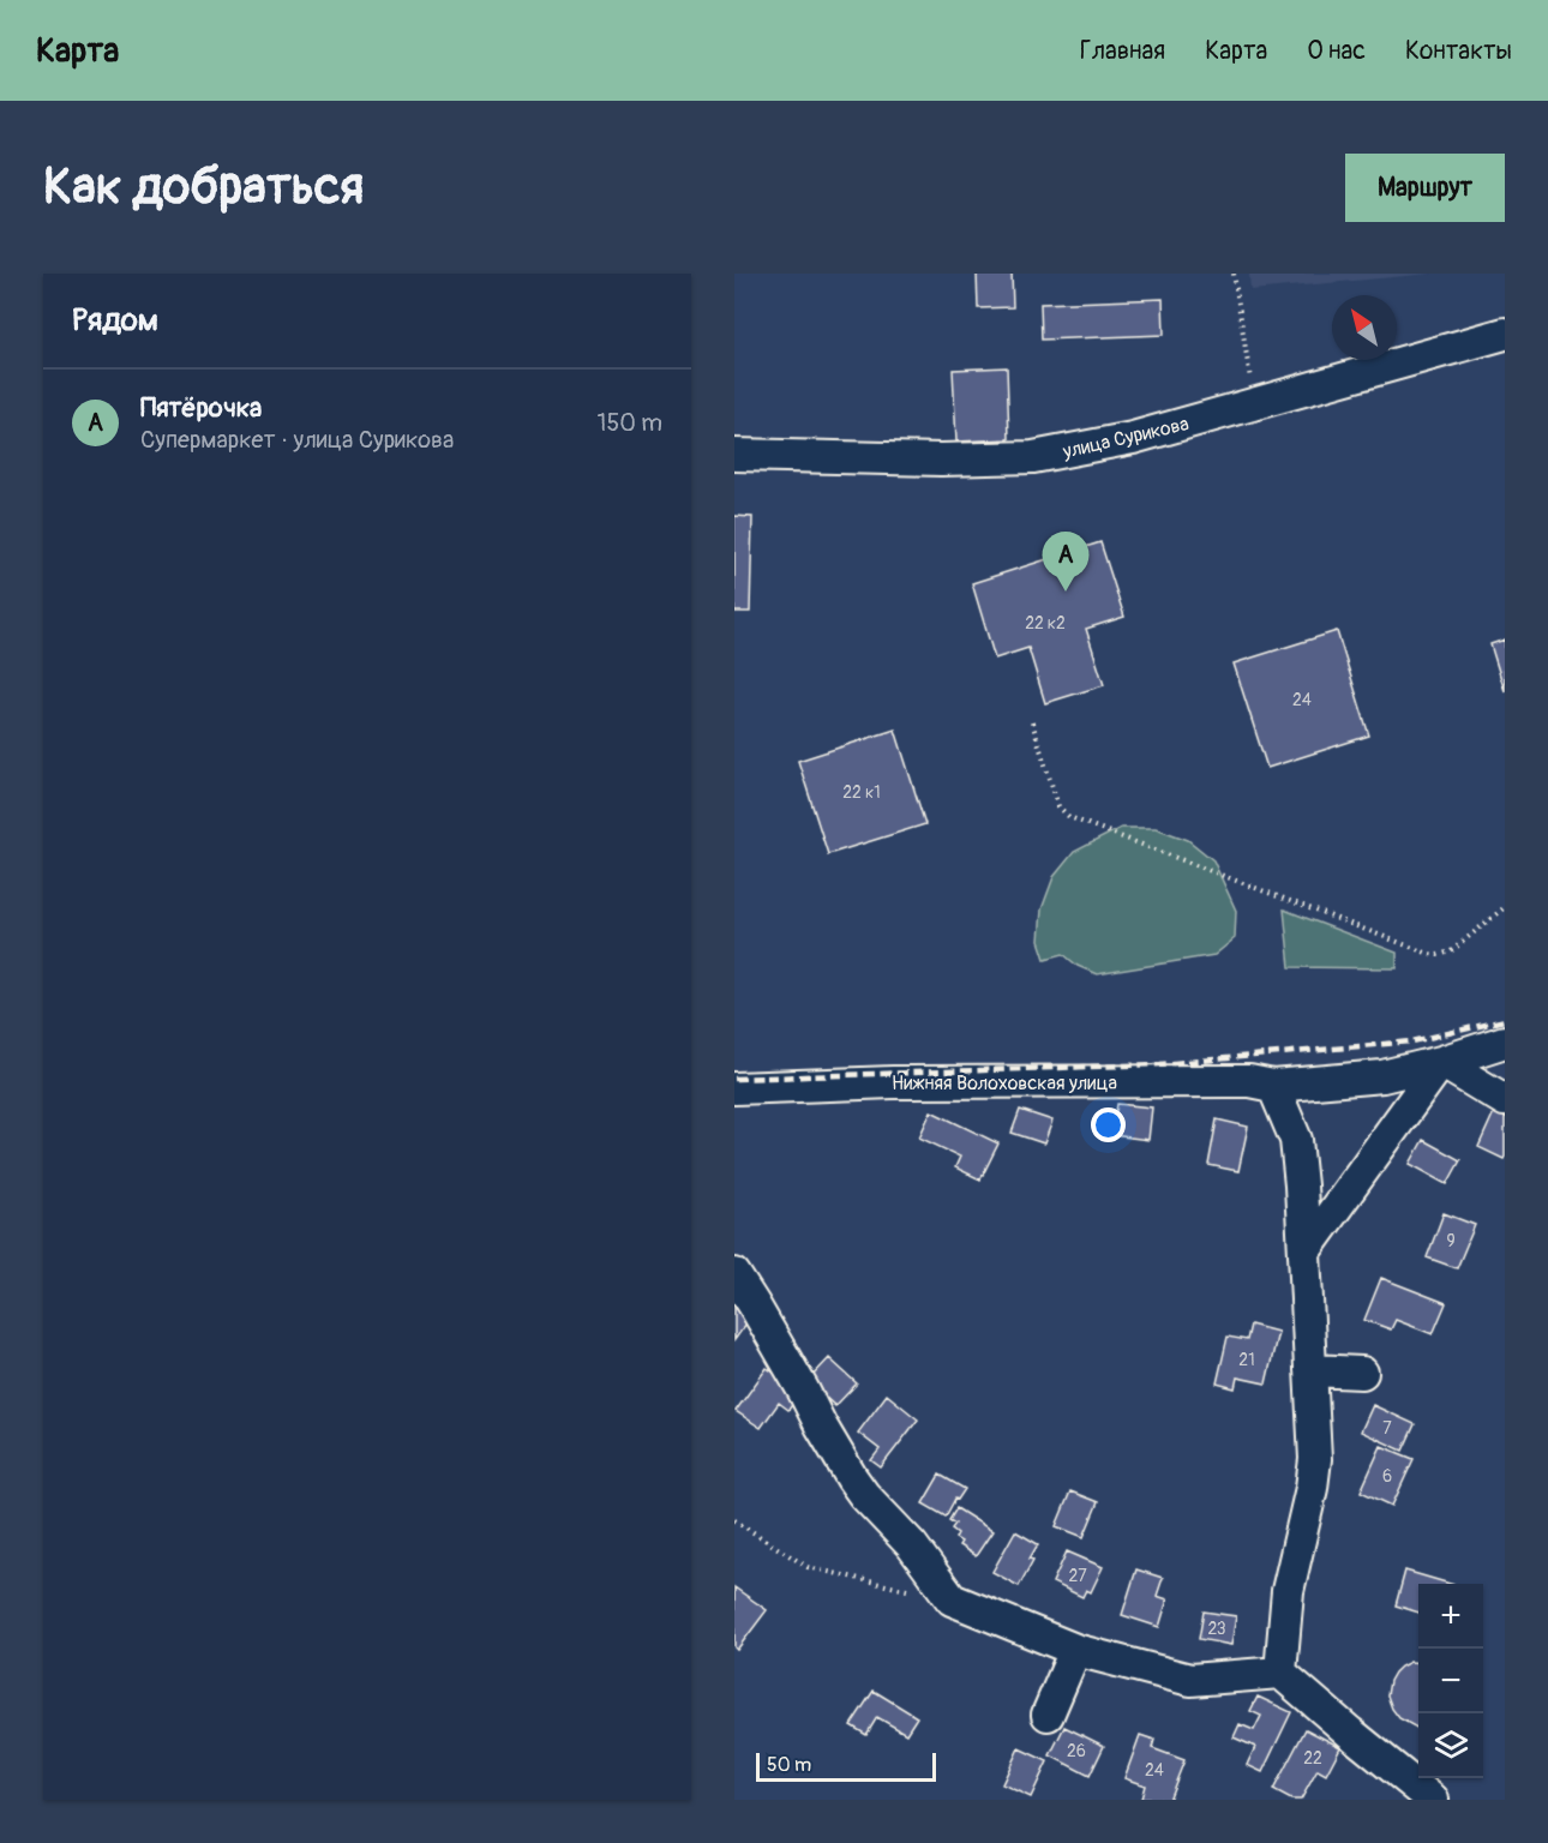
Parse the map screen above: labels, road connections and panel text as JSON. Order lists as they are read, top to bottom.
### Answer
{
  "streets": {
    "street": ["улица Сурикова", "Нижняя Волоховская улица"]
  },
  "house_numbers": [
    "22 к2",
    "24",
    "22 к1",
    "9",
    "21",
    "7",
    "6",
    "27",
    "23",
    "26",
    "22",
    "24"
  ],
  "scale_bar": "50 m",
  "north": "top left",
  "page": {
    "header": "Карта",
    "nav": [
      "Главная",
      "Карта",
      "О нас",
      "Контакты"
    ],
    "buttons": "Маршрут",
    "title": "Как добраться",
    "heading": "Рядом",
    "list": [
      {
        "mark": "A",
        "name": "Пятёрочка",
        "note": "Супермаркет · улица Сурикова",
        "value": "150 m"
      }
    ],
    "pins": "A",
    "map_buttons": ["+", "−"],
    "scale": "50 m"
  }
}
